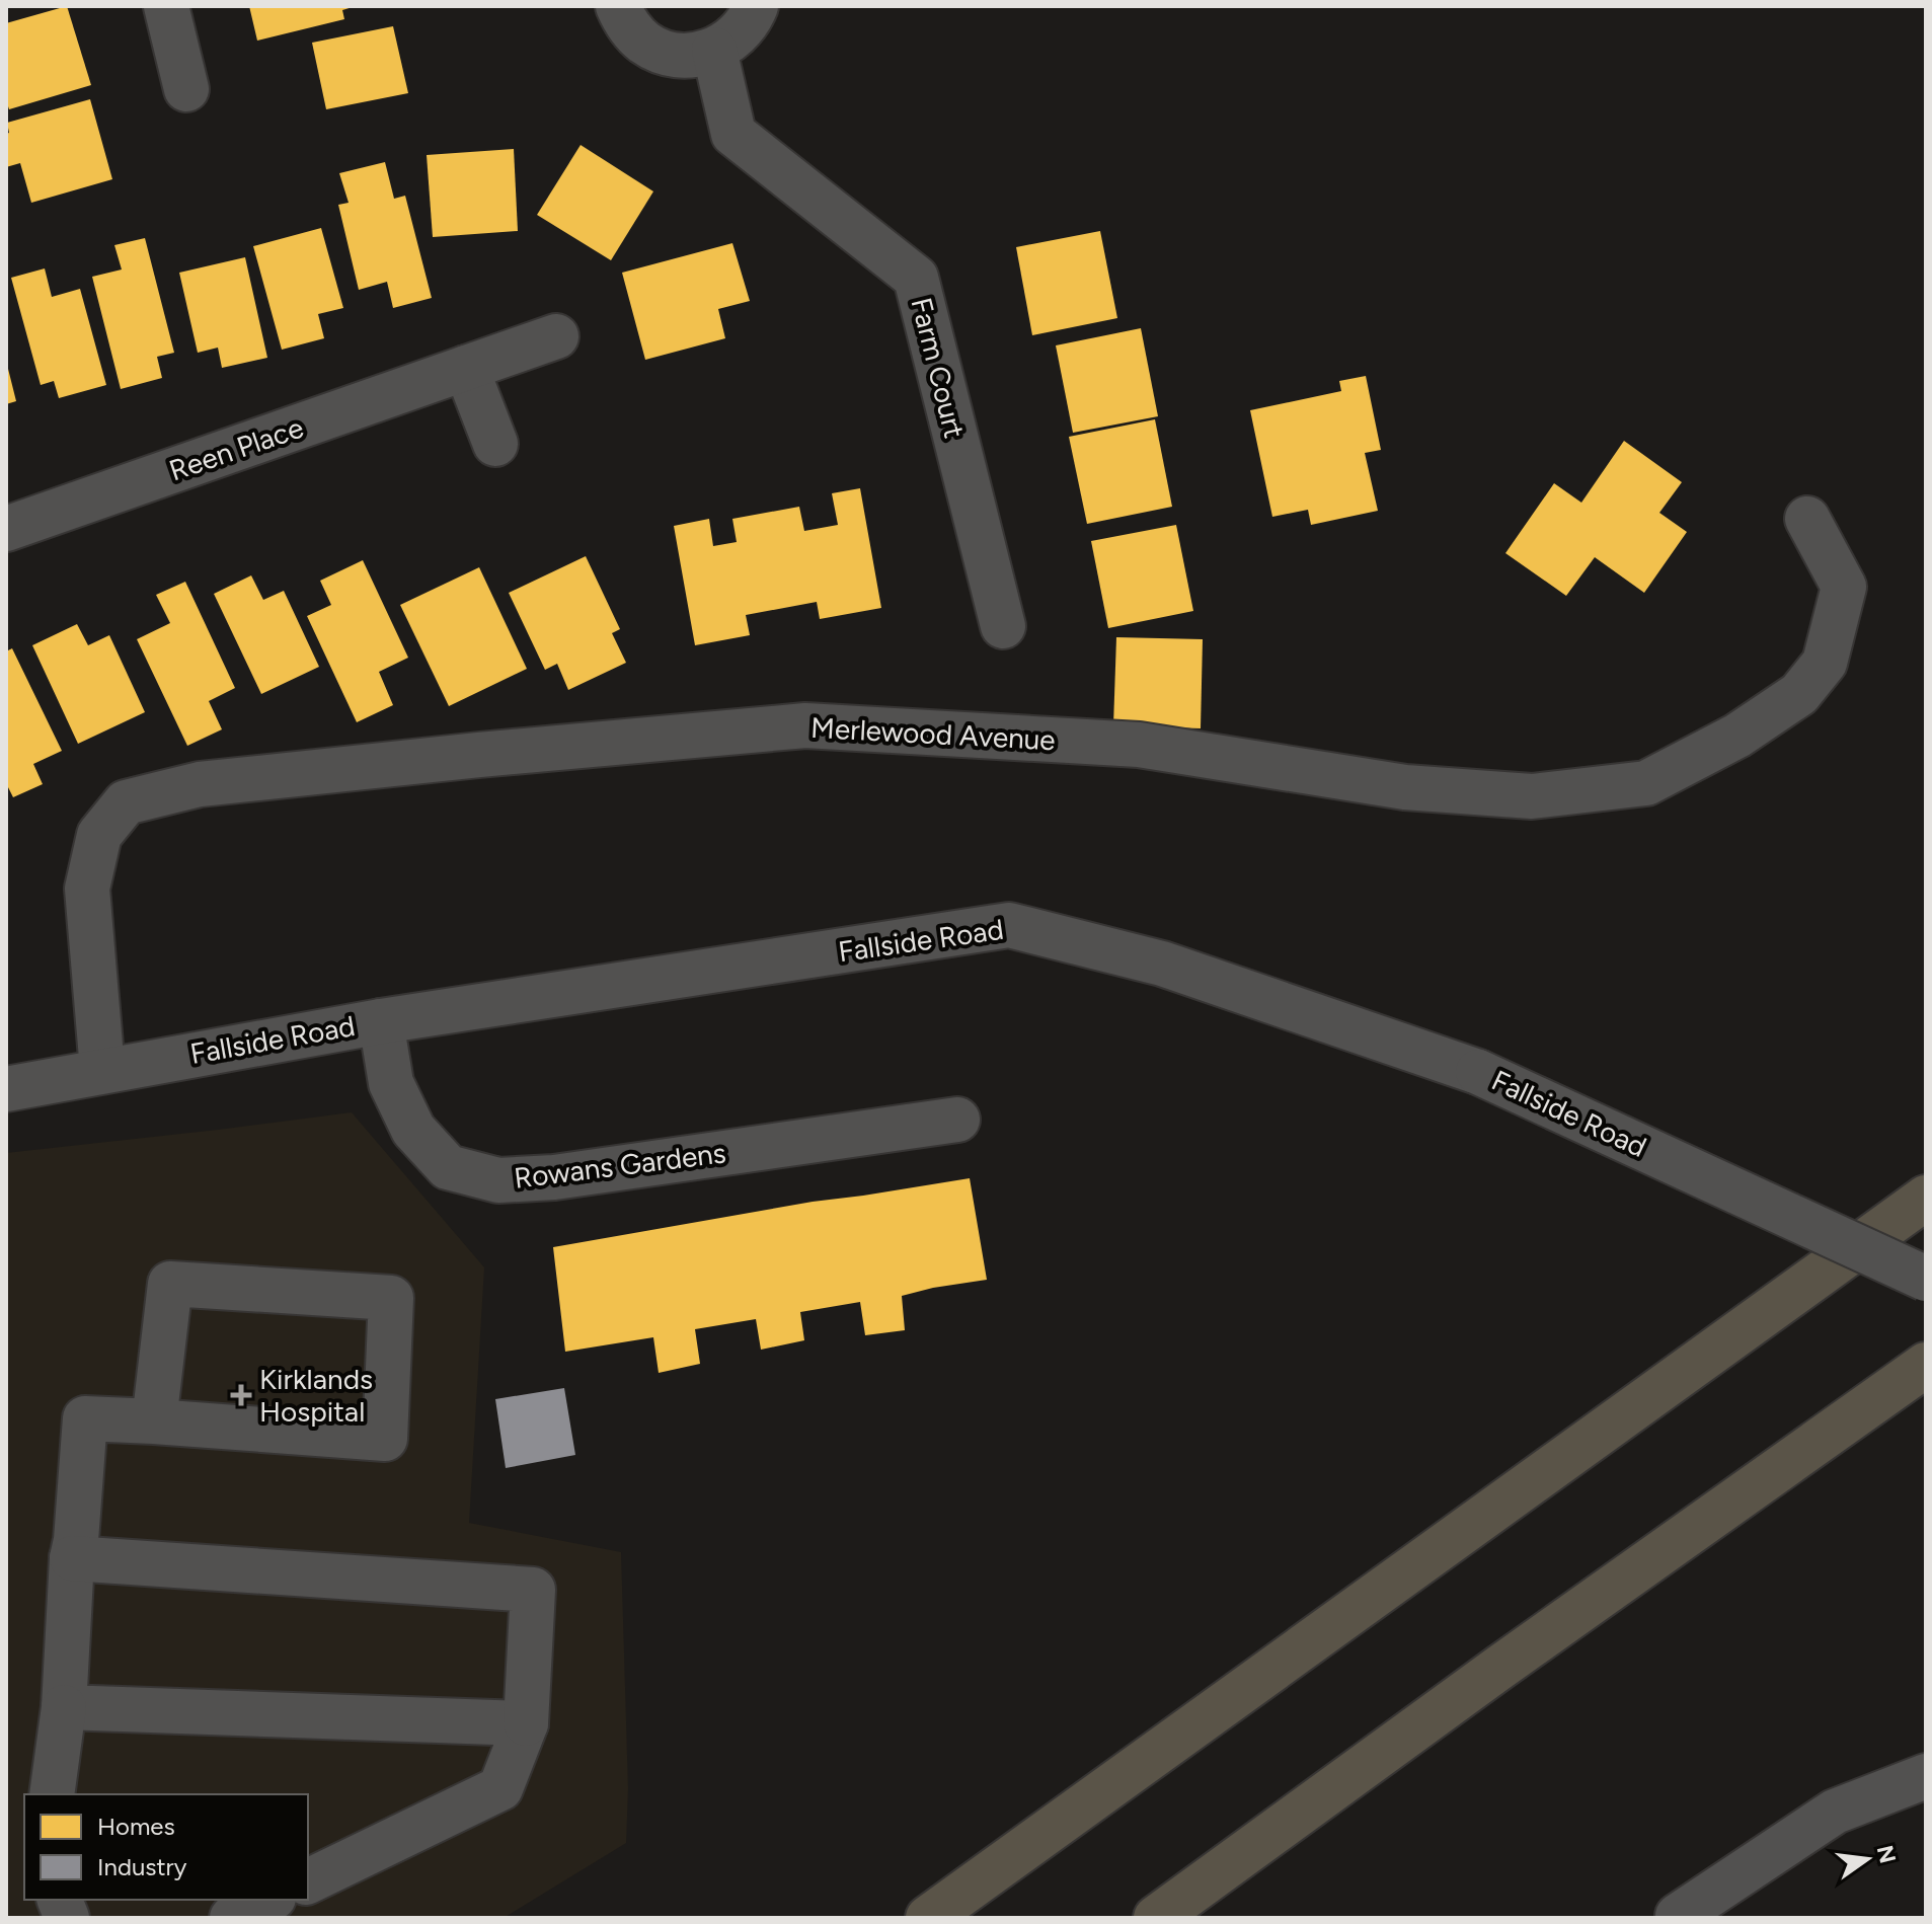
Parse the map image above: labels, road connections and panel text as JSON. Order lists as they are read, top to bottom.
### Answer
{
  "streets": {
    "street": [
      "Farm Court",
      "Reen Place",
      "Merlewood Avenue",
      "Fallside Road",
      "Rowans Gardens"
    ]
  },
  "crossings": [
    ["Merlewood Avenue", "Fallside Road"],
    ["Fallside Road", "Rowans Gardens"]
  ],
  "places": {
    "health": ["Kirklands Hospital"]
  },
  "legend": ["Homes", "Industry"],
  "north": "right"
}
